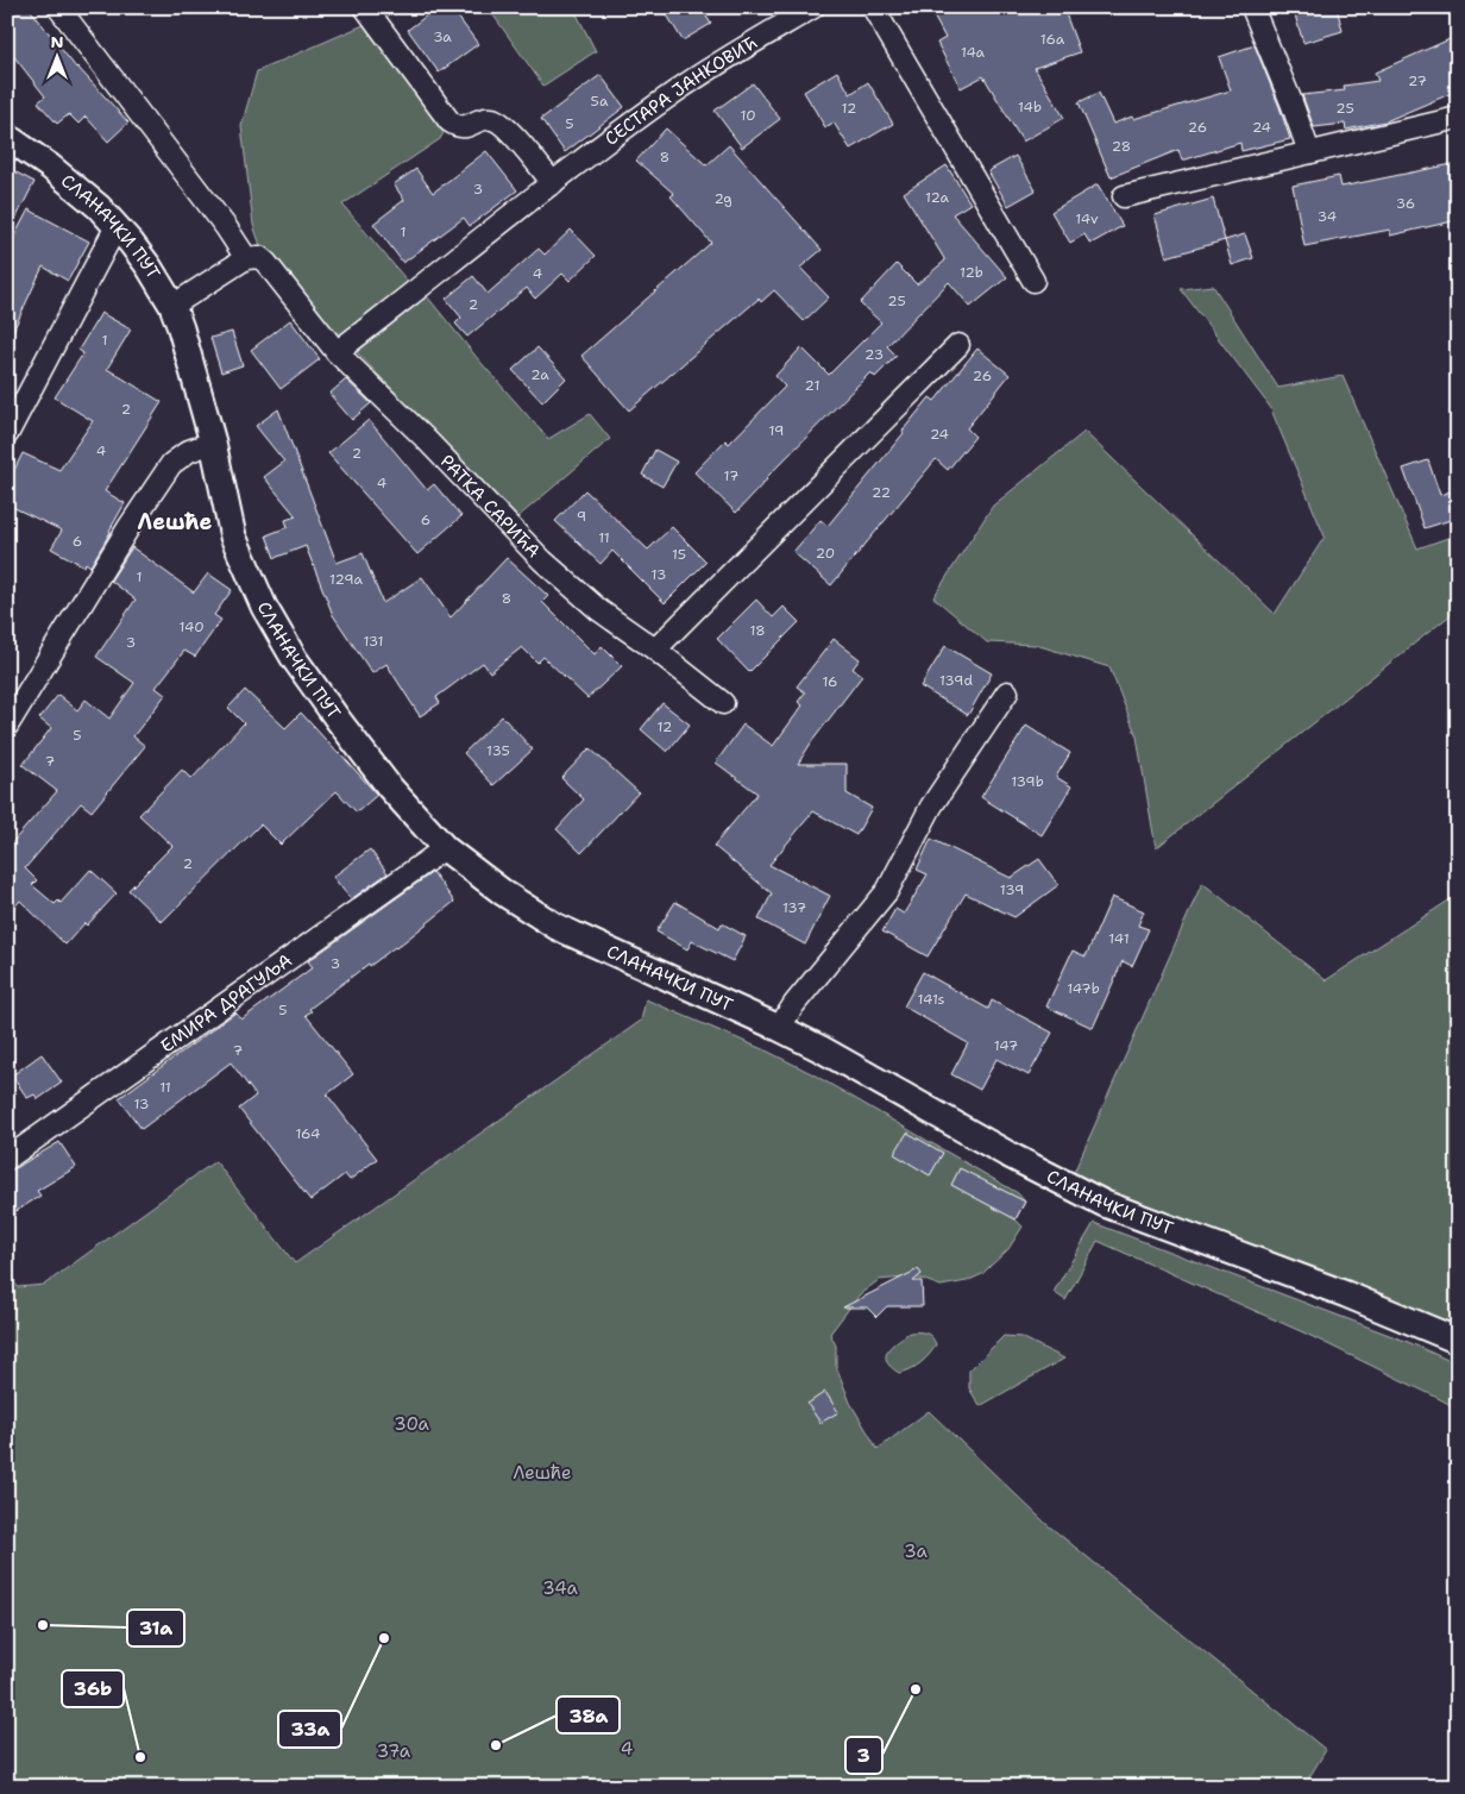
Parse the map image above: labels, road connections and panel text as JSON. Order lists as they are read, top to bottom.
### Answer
{
  "streets": {
    "street": [
      "СЕСТАРА ЈАНКОВИЋ",
      "СЛАНАЧКИ ПУТ",
      "РАТКА САРИЋА",
      "ЕМИРА ДРАГУЉА"
    ]
  },
  "crossings": [
    ["СЕСТАРА ЈАНКОВИЋ", "РАТКА САРИЋА"],
    ["СЛАНАЧКИ ПУТ", "ЕМИРА ДРАГУЉА"]
  ],
  "districts": ["Лешће"],
  "parks": [
    "30a",
    "Лешће",
    "3a",
    "34a",
    "4",
    "37a"
  ],
  "places": [
    "31a",
    "33a",
    "3",
    "38a",
    "36b"
  ],
  "house_numbers": [
    "3a",
    "16a",
    "14a",
    "27",
    "5a",
    "14b",
    "12",
    "25",
    "10",
    "5",
    "26",
    "24",
    "28",
    "8",
    "3",
    "12a",
    "2g",
    "36",
    "34",
    "14v",
    "1",
    "12b",
    "4",
    "25",
    "2",
    "1",
    "23",
    "2a",
    "26",
    "21",
    "2",
    "19",
    "24",
    "4",
    "2",
    "17",
    "4",
    "22",
    "9",
    "6",
    "11",
    "6",
    "20",
    "15",
    "13",
    "1",
    "129a",
    "8",
    "140",
    "18",
    "131",
    "3",
    "139d",
    "16",
    "12",
    "5",
    "135",
    "7",
    "139b",
    "2",
    "139",
    "137",
    "141",
    "3",
    "147b",
    "141s",
    "5",
    "147",
    "7",
    "11",
    "13",
    "164"
  ],
  "north": "top"
}
